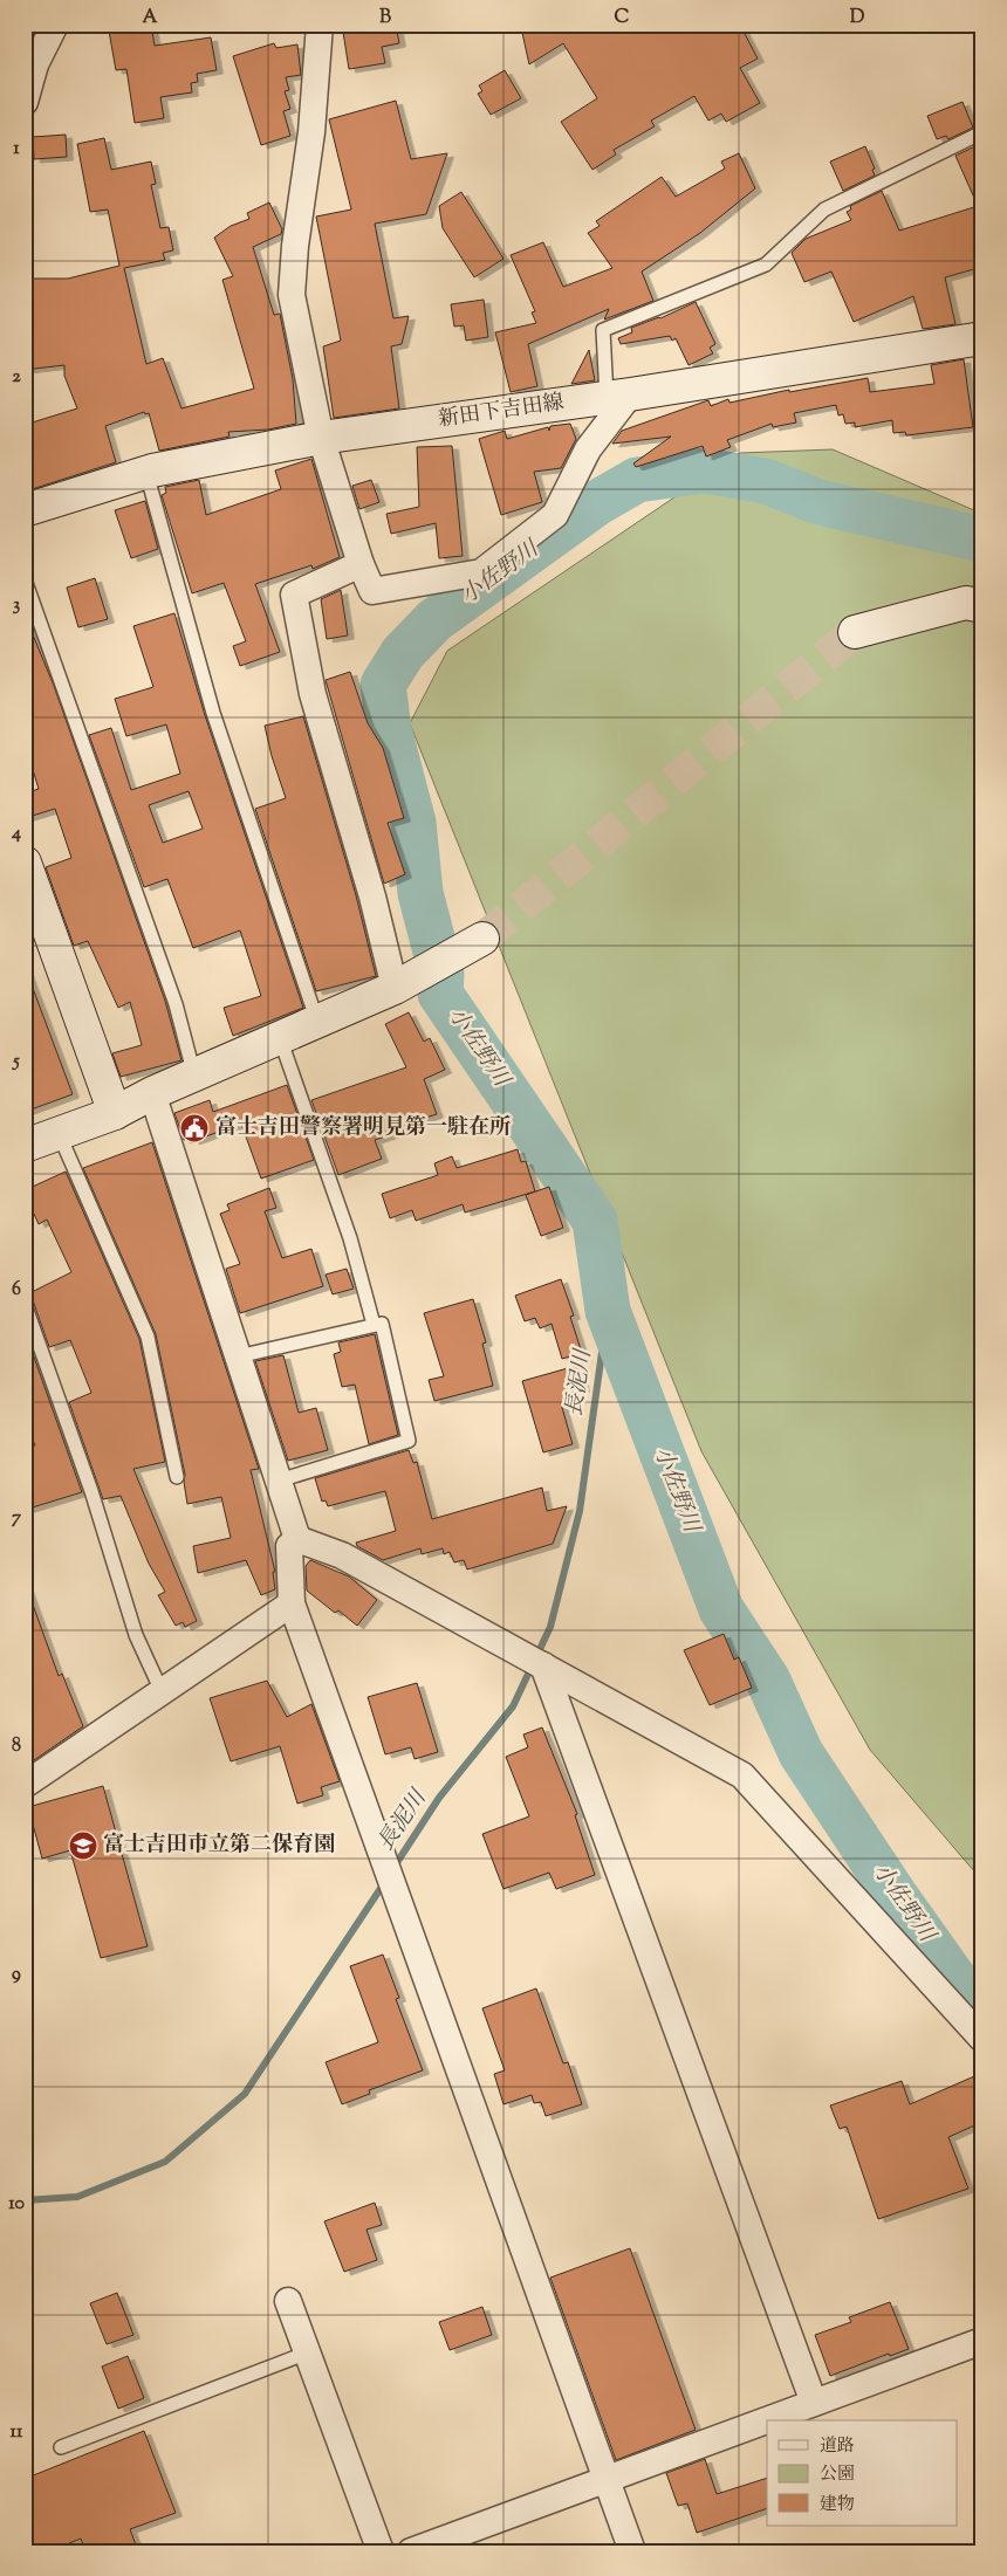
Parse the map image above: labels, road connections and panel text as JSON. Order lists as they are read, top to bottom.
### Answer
{
  "streets": {
    "main road": ["新田下吉田線"]
  },
  "water": ["小佐野川", "長泥川"],
  "places": {
    "public building": ["富士吉田警察署明見第一駐在所"],
    "school or university": ["富士吉田市立第二保育園"]
  },
  "legend": ["道路", "公園", "建物"],
  "grid": {
    "columns": [
      "A",
      "B",
      "C",
      "D"
    ],
    "rows": [
      "1",
      "2",
      "3",
      "4",
      "5",
      "6",
      "7",
      "8",
      "9",
      "10",
      "11"
    ]
  }
}
